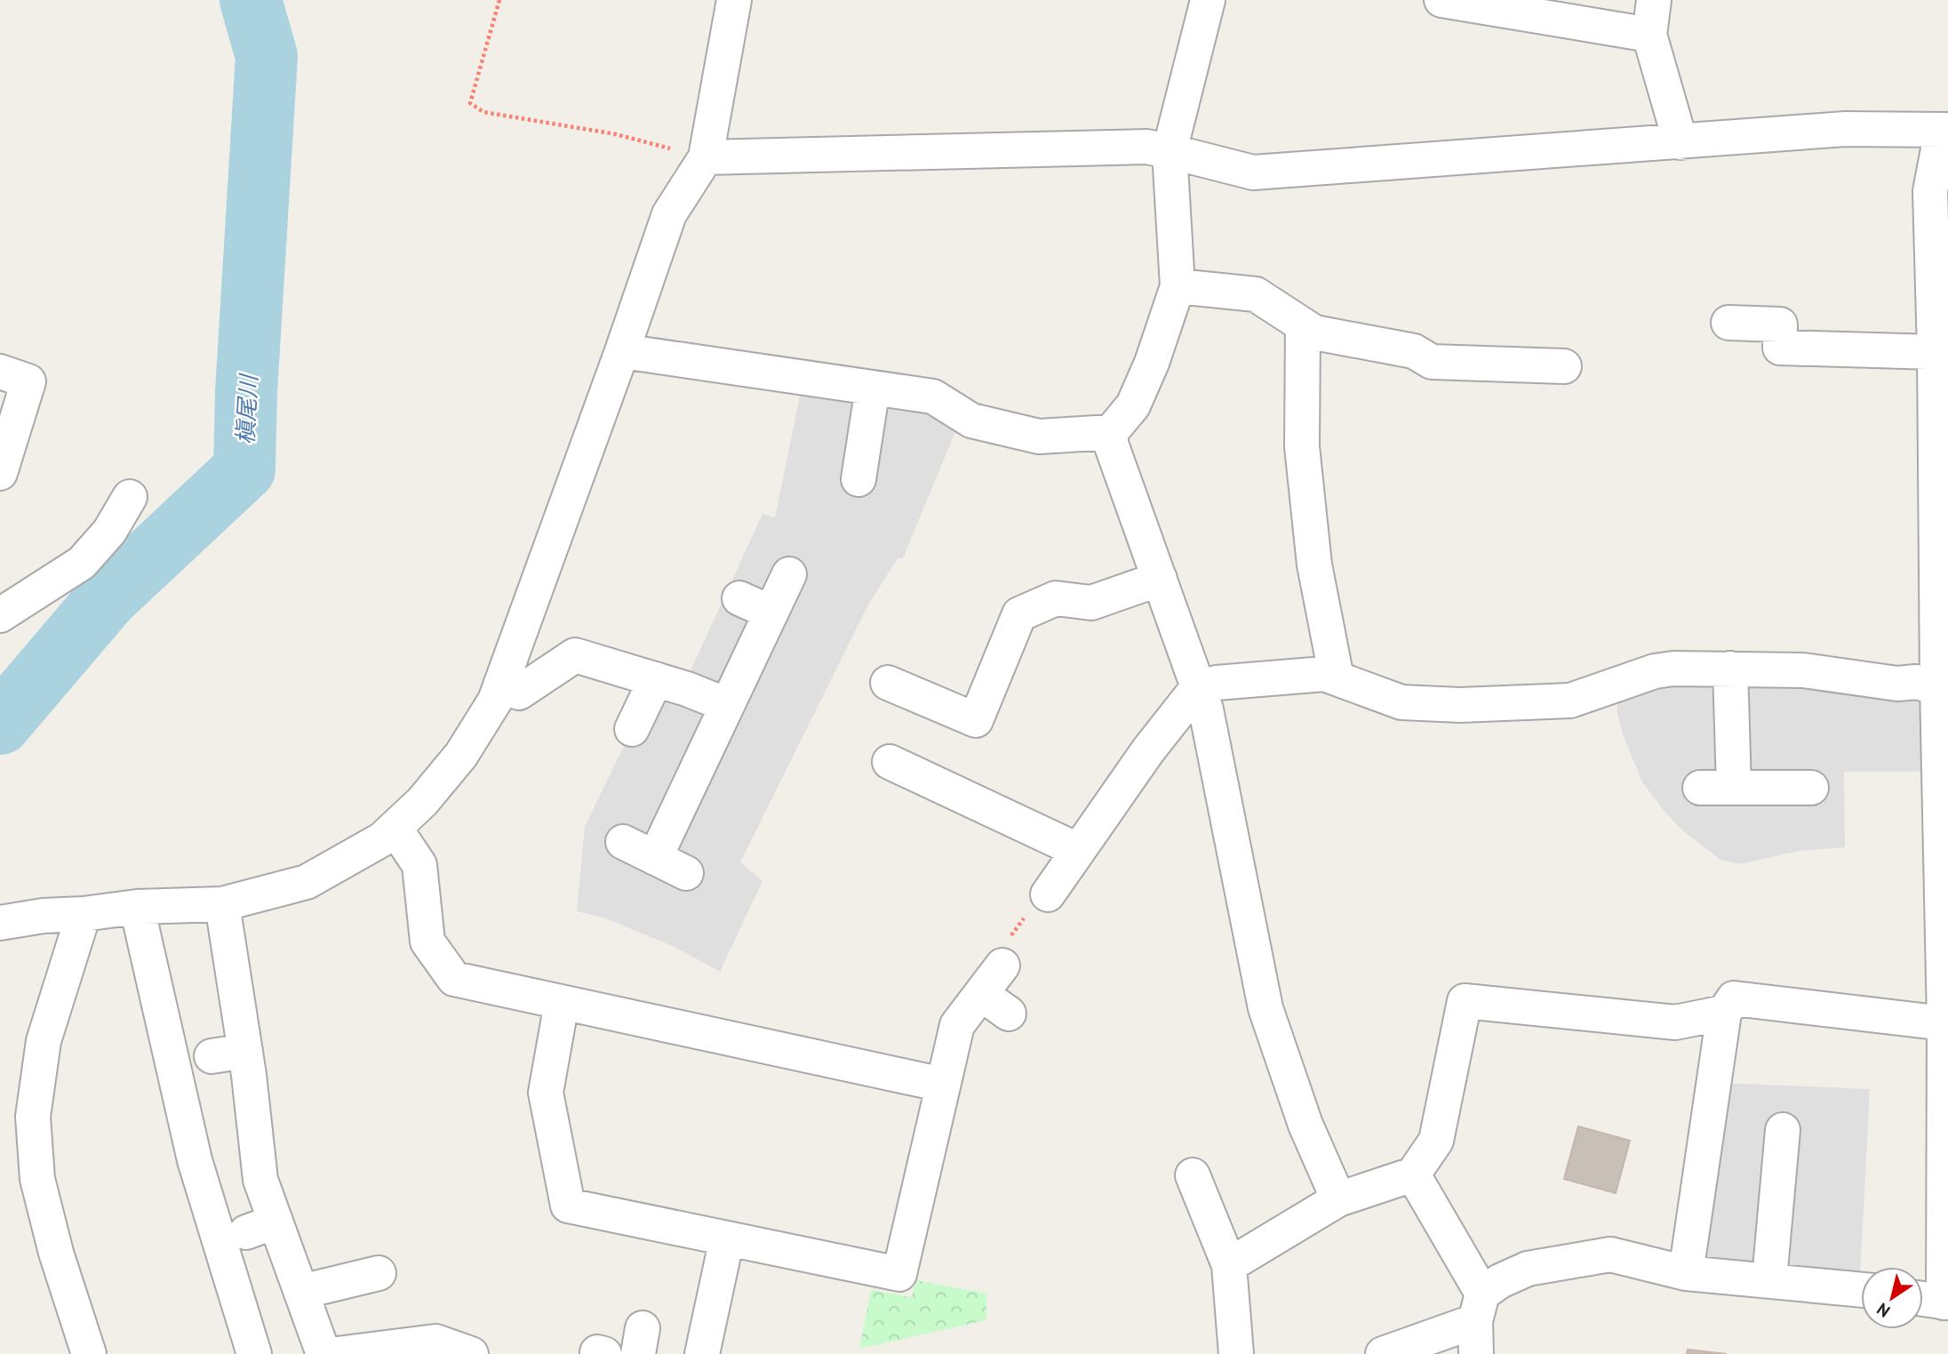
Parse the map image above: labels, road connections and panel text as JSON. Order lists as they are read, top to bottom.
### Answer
{
  "water": ["槇尾川"],
  "north": "bottom left"
}
